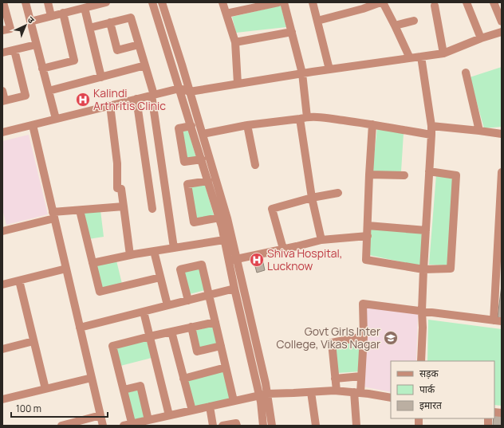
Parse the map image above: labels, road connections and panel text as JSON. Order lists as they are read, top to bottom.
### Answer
{
  "places": {
    "hospital": ["Kalindi Arthritis Clinic", "Shiva Hospital, Lucknow"],
    "school or university": ["Govt Girls Inter College, Vikas Nagar"]
  },
  "legend": ["सड़क", "पार्क", "इमारत"],
  "scale_bar": "100 m",
  "north": "top right"
}
